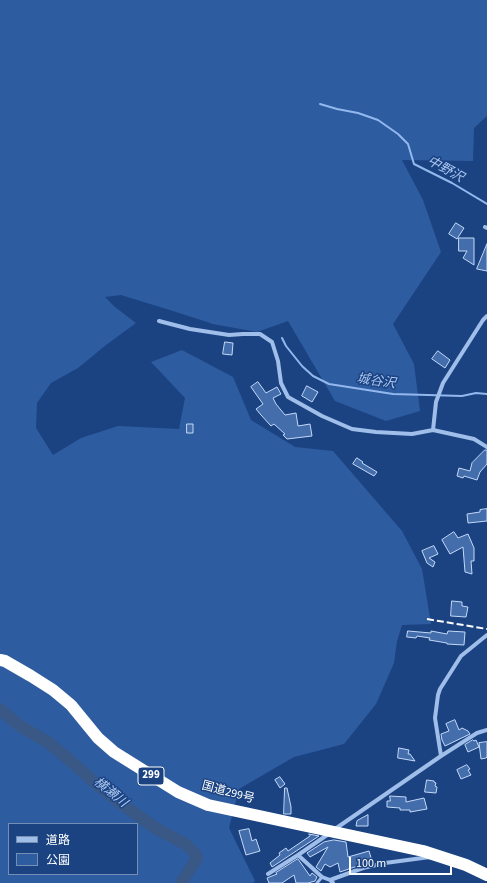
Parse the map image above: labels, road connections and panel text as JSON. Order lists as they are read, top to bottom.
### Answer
{
  "streets": {
    "highway": ["299", "国道299号"]
  },
  "water": ["中野沢", "城谷沢", "横瀬川"],
  "legend": ["道路", "公園"],
  "scale_bar": "100 m"
}
